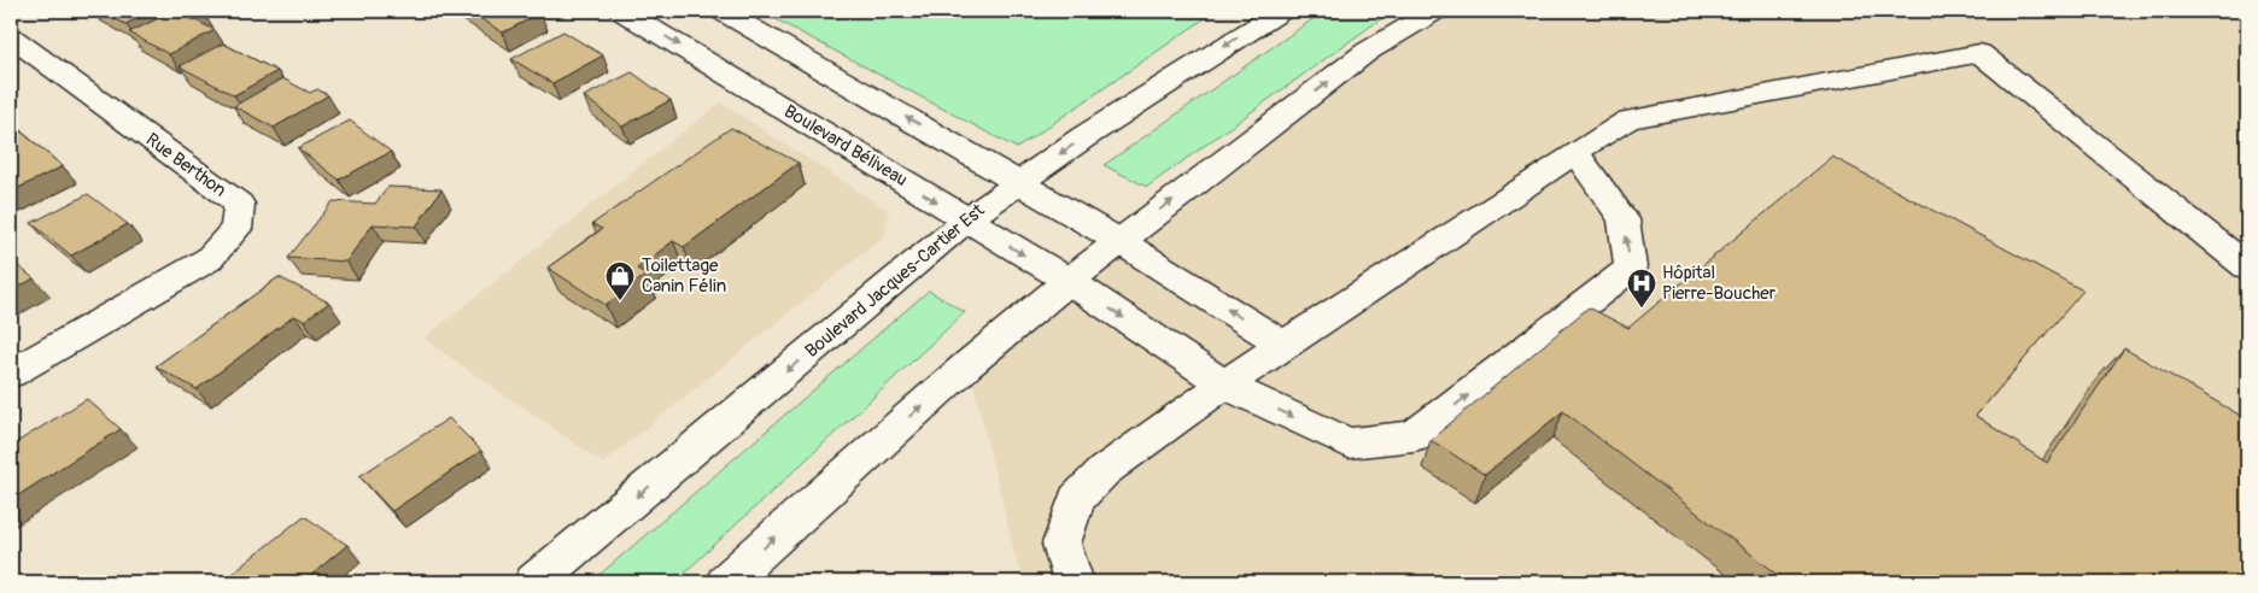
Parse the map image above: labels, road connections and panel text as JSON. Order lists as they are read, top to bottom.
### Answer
{
  "streets": {
    "street": ["Boulevard Béliveau", "Rue Berthon", "Boulevard Jacques-Cartier Est"]
  },
  "crossings": [
    ["Boulevard Béliveau", "Boulevard Jacques-Cartier Est"]
  ],
  "places": {
    "shop": ["Toilettage Canin Félin"],
    "hospital": ["Hôpital Pierre-Boucher"]
  }
}
